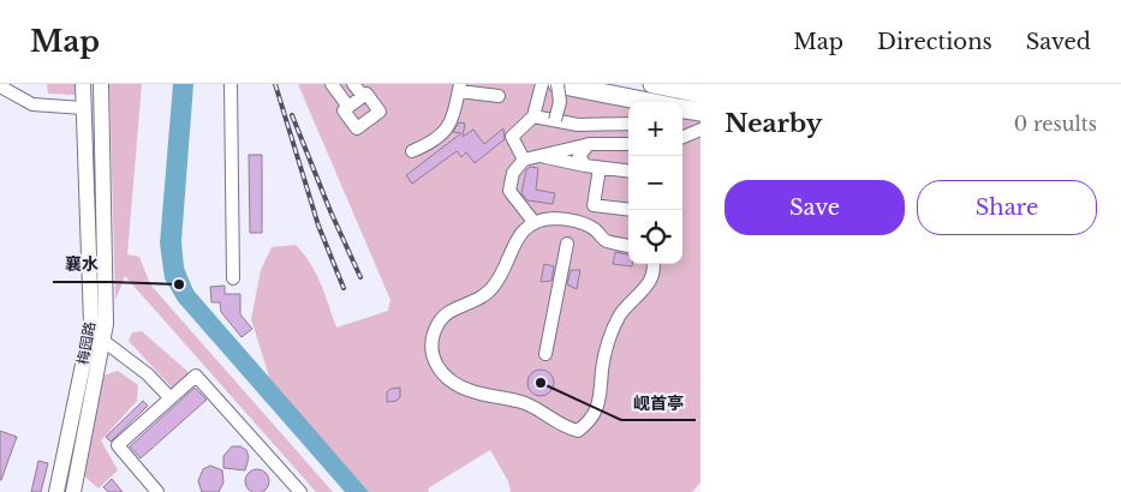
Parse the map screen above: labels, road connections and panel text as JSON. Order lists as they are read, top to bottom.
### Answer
{
  "streets": {
    "main road": ["梅园路"]
  },
  "places": ["襄水", "岘首亭"],
  "page": {
    "header": "Map",
    "nav": ["Map", "Directions", "Saved"],
    "heading": ["Nearby", "0 results"],
    "map_buttons": ["+", "−"],
    "buttons": ["Save", "Share"]
  }
}
